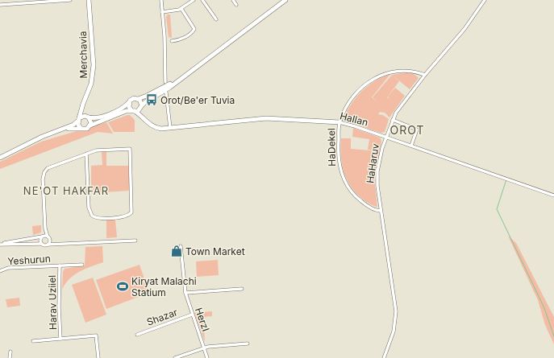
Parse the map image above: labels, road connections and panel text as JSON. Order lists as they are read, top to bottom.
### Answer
{
  "streets": {
    "main road": ["Merchavia", "HaIlan"],
    "street": [
      "HaDekel",
      "HaHaruv",
      "Yeshurun",
      "Harav Uziiel",
      "Shazar",
      "Herzl"
    ]
  },
  "crossings": [
    ["HaIlan", "HaDekel"],
    ["HaIlan", "HaHaruv"],
    ["HaDekel", "HaHaruv"],
    ["Yeshurun", "Harav Uziiel"],
    ["Shazar", "Herzl"]
  ],
  "districts": ["OROT", "NE'OT HAKFAR"],
  "places": {
    "bus stop": ["Orot/Be'er Tuvia"],
    "shop": ["Town Market"],
    "sports": ["Kiryat Malachi Statium"]
  }
}
